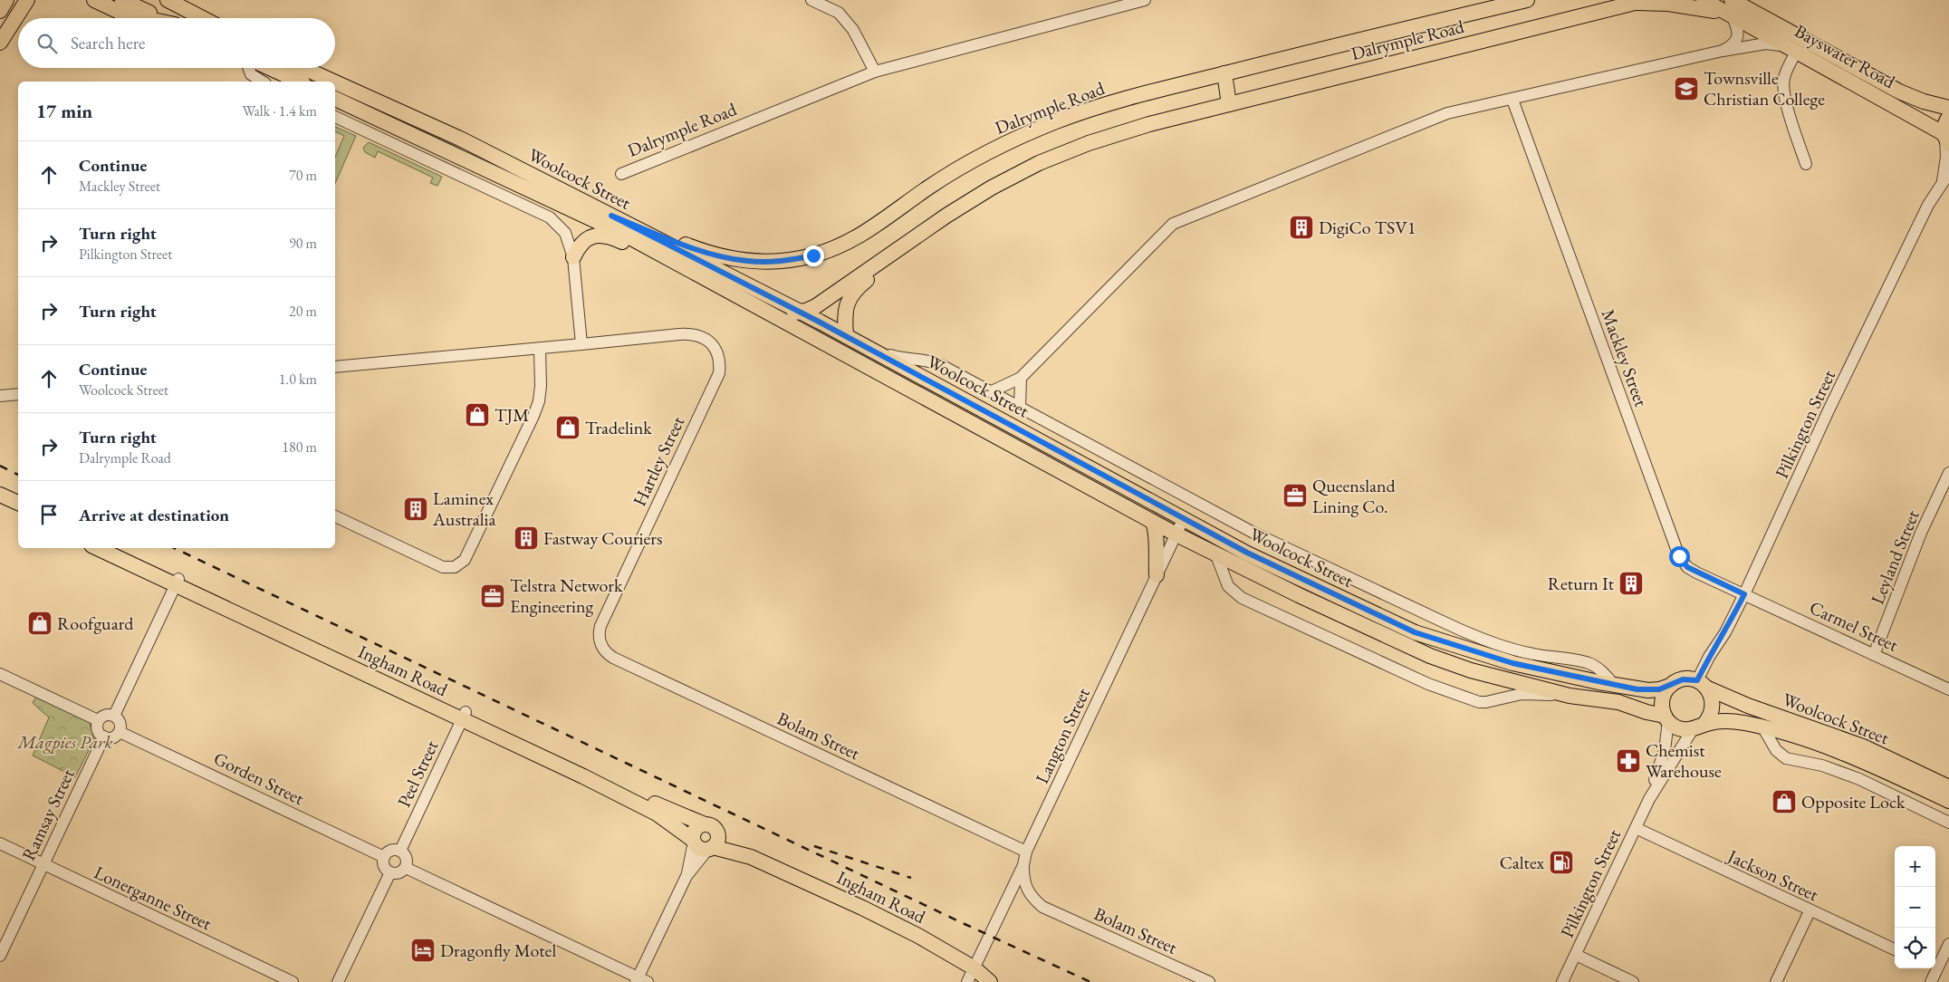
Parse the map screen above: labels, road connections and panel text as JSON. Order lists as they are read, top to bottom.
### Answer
{
  "streets": {
    "main road": [
      "Dalrymple Road",
      "Bayswater Road",
      "Woolcock Street",
      "Ingham Road"
    ],
    "street": [
      "Mackley Street",
      "Pilkington Street",
      "Hartley Street",
      "Leyland Street",
      "Carmel Street",
      "Bolam Street",
      "Langton Street",
      "Peel Street",
      "Gorden Street",
      "Ramsay Street",
      "Jackson Street",
      "Lonerganne Street"
    ]
  },
  "crossings": [
    ["Dalrymple Road", "Bayswater Road"],
    ["Dalrymple Road", "Woolcock Street"],
    ["Bayswater Road", "Pilkington Street"],
    ["Woolcock Street", "Pilkington Street"],
    ["Woolcock Street", "Langton Street"],
    ["Mackley Street", "Pilkington Street"],
    ["Mackley Street", "Carmel Street"],
    ["Pilkington Street", "Carmel Street"],
    ["Pilkington Street", "Jackson Street"],
    ["Hartley Street", "Bolam Street"],
    ["Leyland Street", "Carmel Street"],
    ["Ingham Road", "Langton Street"],
    ["Ingham Road", "Peel Street"],
    ["Bolam Street", "Langton Street"],
    ["Peel Street", "Gorden Street"],
    ["Gorden Street", "Ramsay Street"],
    ["Ramsay Street", "Lonerganne Street"]
  ],
  "parks": ["Magpies Park"],
  "places": {
    "school or university": ["Townsville Christian College"],
    "building": [
      "DigiCo TSV1",
      "Laminex Australia",
      "Fastway Couriers",
      "Return It"
    ],
    "shop": [
      "TJM",
      "Tradelink",
      "Roofguard",
      "Opposite Lock"
    ],
    "office": ["Queensland Lining Co.", "Telstra Network Engineering"],
    "pharmacy": ["Chemist Warehouse"],
    "fuel station": ["Caltex"],
    "hotel": ["Dragonfly Motel"]
  },
  "page": {
    "search": "Search here",
    "heading": ["17 min", "Walk · 1.4 km"],
    "list": [
      ["Continue", "Mackley Street", "70 m"],
      ["Turn right", "Pilkington Street", "90 m"],
      ["Turn right", "20 m"],
      ["Continue", "Woolcock Street", "1.0 km"],
      ["Turn right", "Dalrymple Road", "180 m"],
      "Arrive at destination"
    ],
    "map_buttons": ["+", "−"]
  }
}
